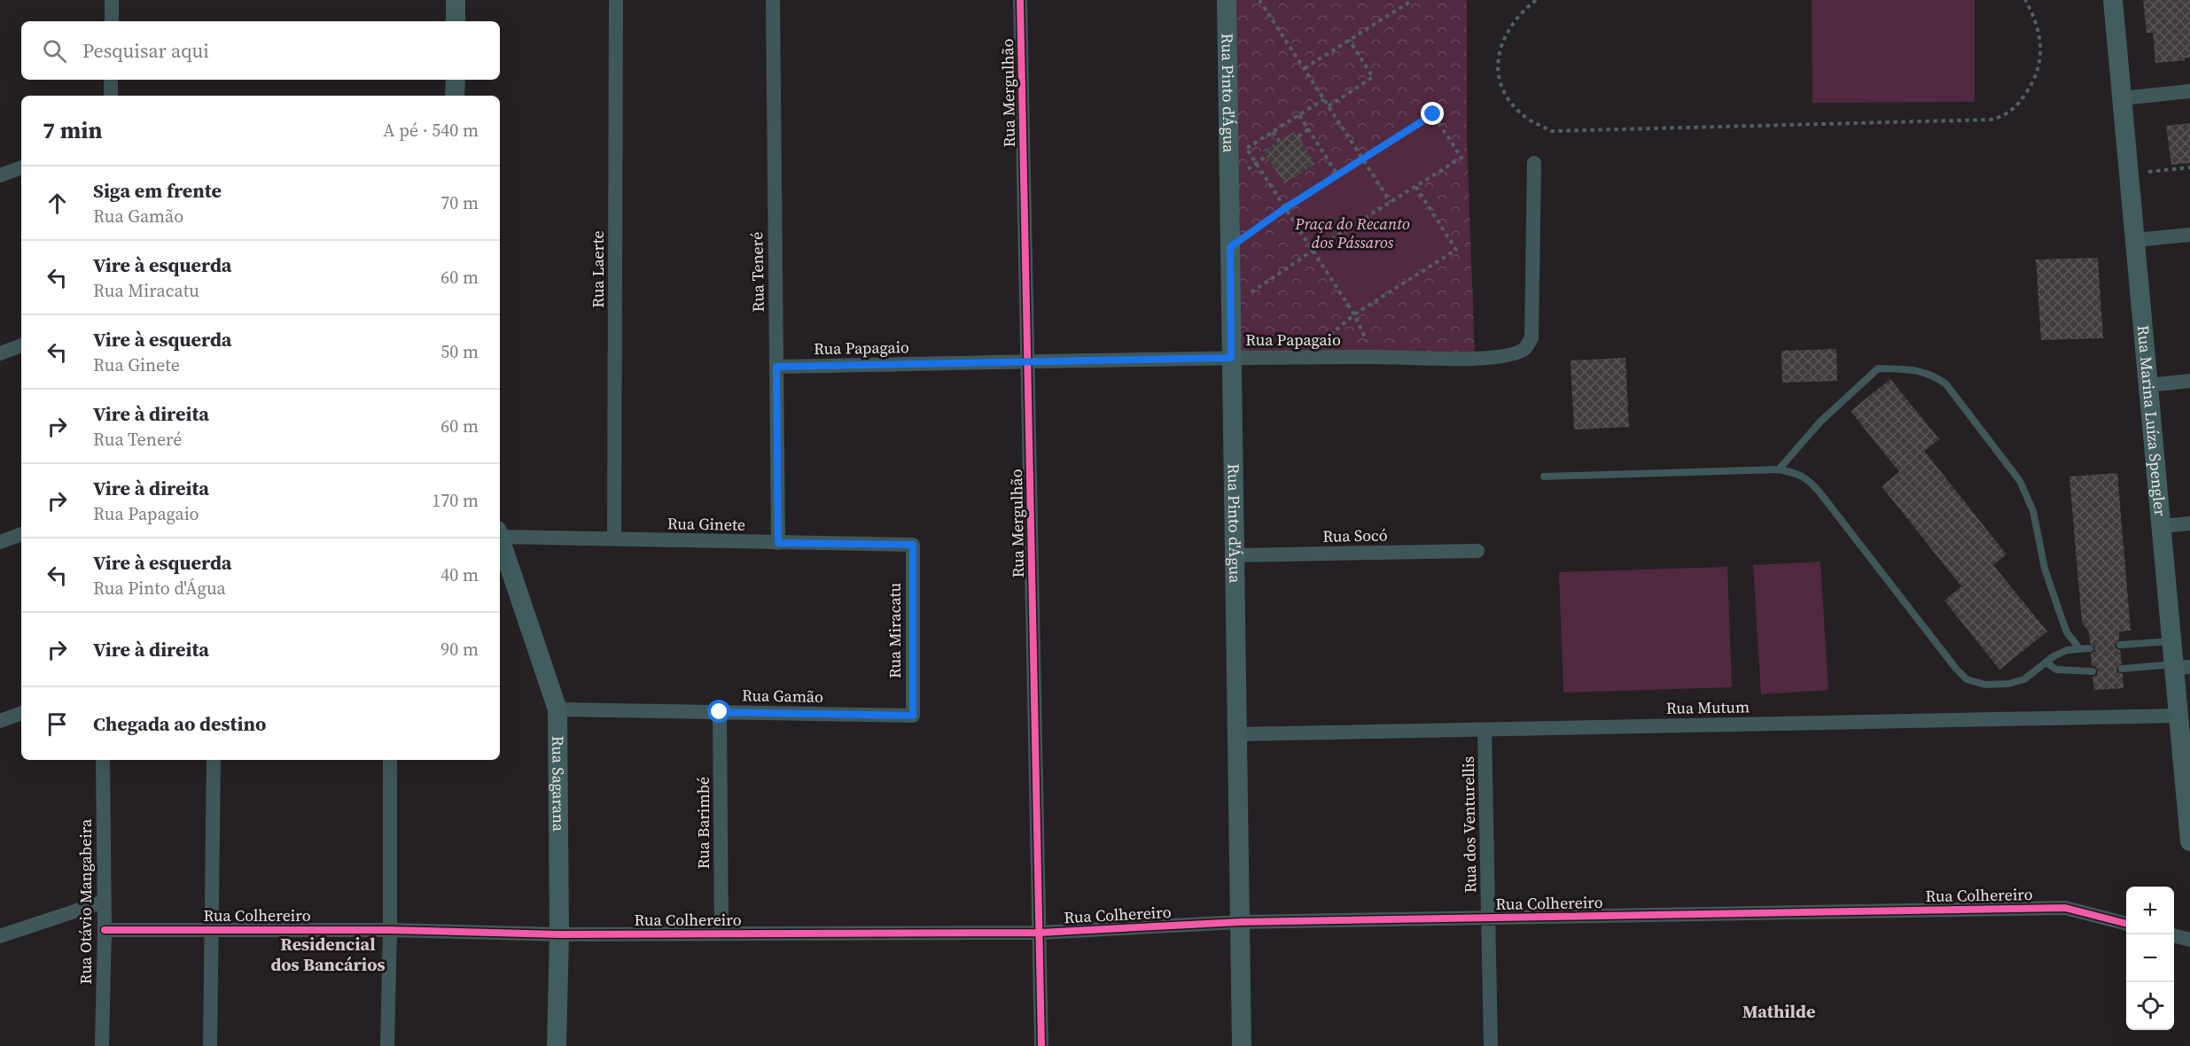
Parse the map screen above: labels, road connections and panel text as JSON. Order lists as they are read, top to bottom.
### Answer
{
  "streets": {
    "street": [
      "Rua Mergulhão",
      "Rua Pinto d'Água",
      "Rua Laerte",
      "Rua Teneré",
      "Rua Papagaio",
      "Rua Marina Luíza Spengler",
      "Rua Ginete",
      "Rua Socó",
      "Rua Miracatu",
      "Rua Gamão",
      "Rua Mutum",
      "Rua Sagarana",
      "Rua Barimbé",
      "Rua dos Venturellis",
      "Rua Colhereiro",
      "Rua Otávio Mangabeira"
    ]
  },
  "crossings": [
    ["Rua Mergulhão", "Rua Papagaio"],
    ["Rua Mergulhão", "Rua Colhereiro"],
    ["Rua Pinto d'Água", "Rua Papagaio"],
    ["Rua Pinto d'Água", "Rua Socó"],
    ["Rua Pinto d'Água", "Rua Mutum"],
    ["Rua Pinto d'Água", "Rua Colhereiro"],
    ["Rua Laerte", "Rua Ginete"],
    ["Rua Teneré", "Rua Papagaio"],
    ["Rua Teneré", "Rua Ginete"],
    ["Rua Marina Luíza Spengler", "Rua Mutum"],
    ["Rua Ginete", "Rua Miracatu"],
    ["Rua Miracatu", "Rua Gamão"],
    ["Rua Gamão", "Rua Sagarana"],
    ["Rua Gamão", "Rua Barimbé"],
    ["Rua Mutum", "Rua dos Venturellis"],
    ["Rua Sagarana", "Rua Colhereiro"],
    ["Rua Barimbé", "Rua Colhereiro"],
    ["Rua dos Venturellis", "Rua Colhereiro"],
    ["Rua Colhereiro", "Rua Otávio Mangabeira"]
  ],
  "districts": ["Residencial dos Bancários", "Mathilde"],
  "parks": ["Praça do Recanto dos Pássaros"],
  "page": {
    "search": "Pesquisar aqui",
    "heading": ["7 min", "A pé · 540 m"],
    "list": [
      ["Siga em frente", "Rua Gamão", "70 m"],
      ["Vire à esquerda", "Rua Miracatu", "60 m"],
      ["Vire à esquerda", "Rua Ginete", "50 m"],
      ["Vire à direita", "Rua Teneré", "60 m"],
      ["Vire à direita", "Rua Papagaio", "170 m"],
      ["Vire à esquerda", "Rua Pinto d'Água", "40 m"],
      ["Vire à direita", "90 m"],
      "Chegada ao destino"
    ],
    "map_buttons": ["+", "−"]
  }
}
